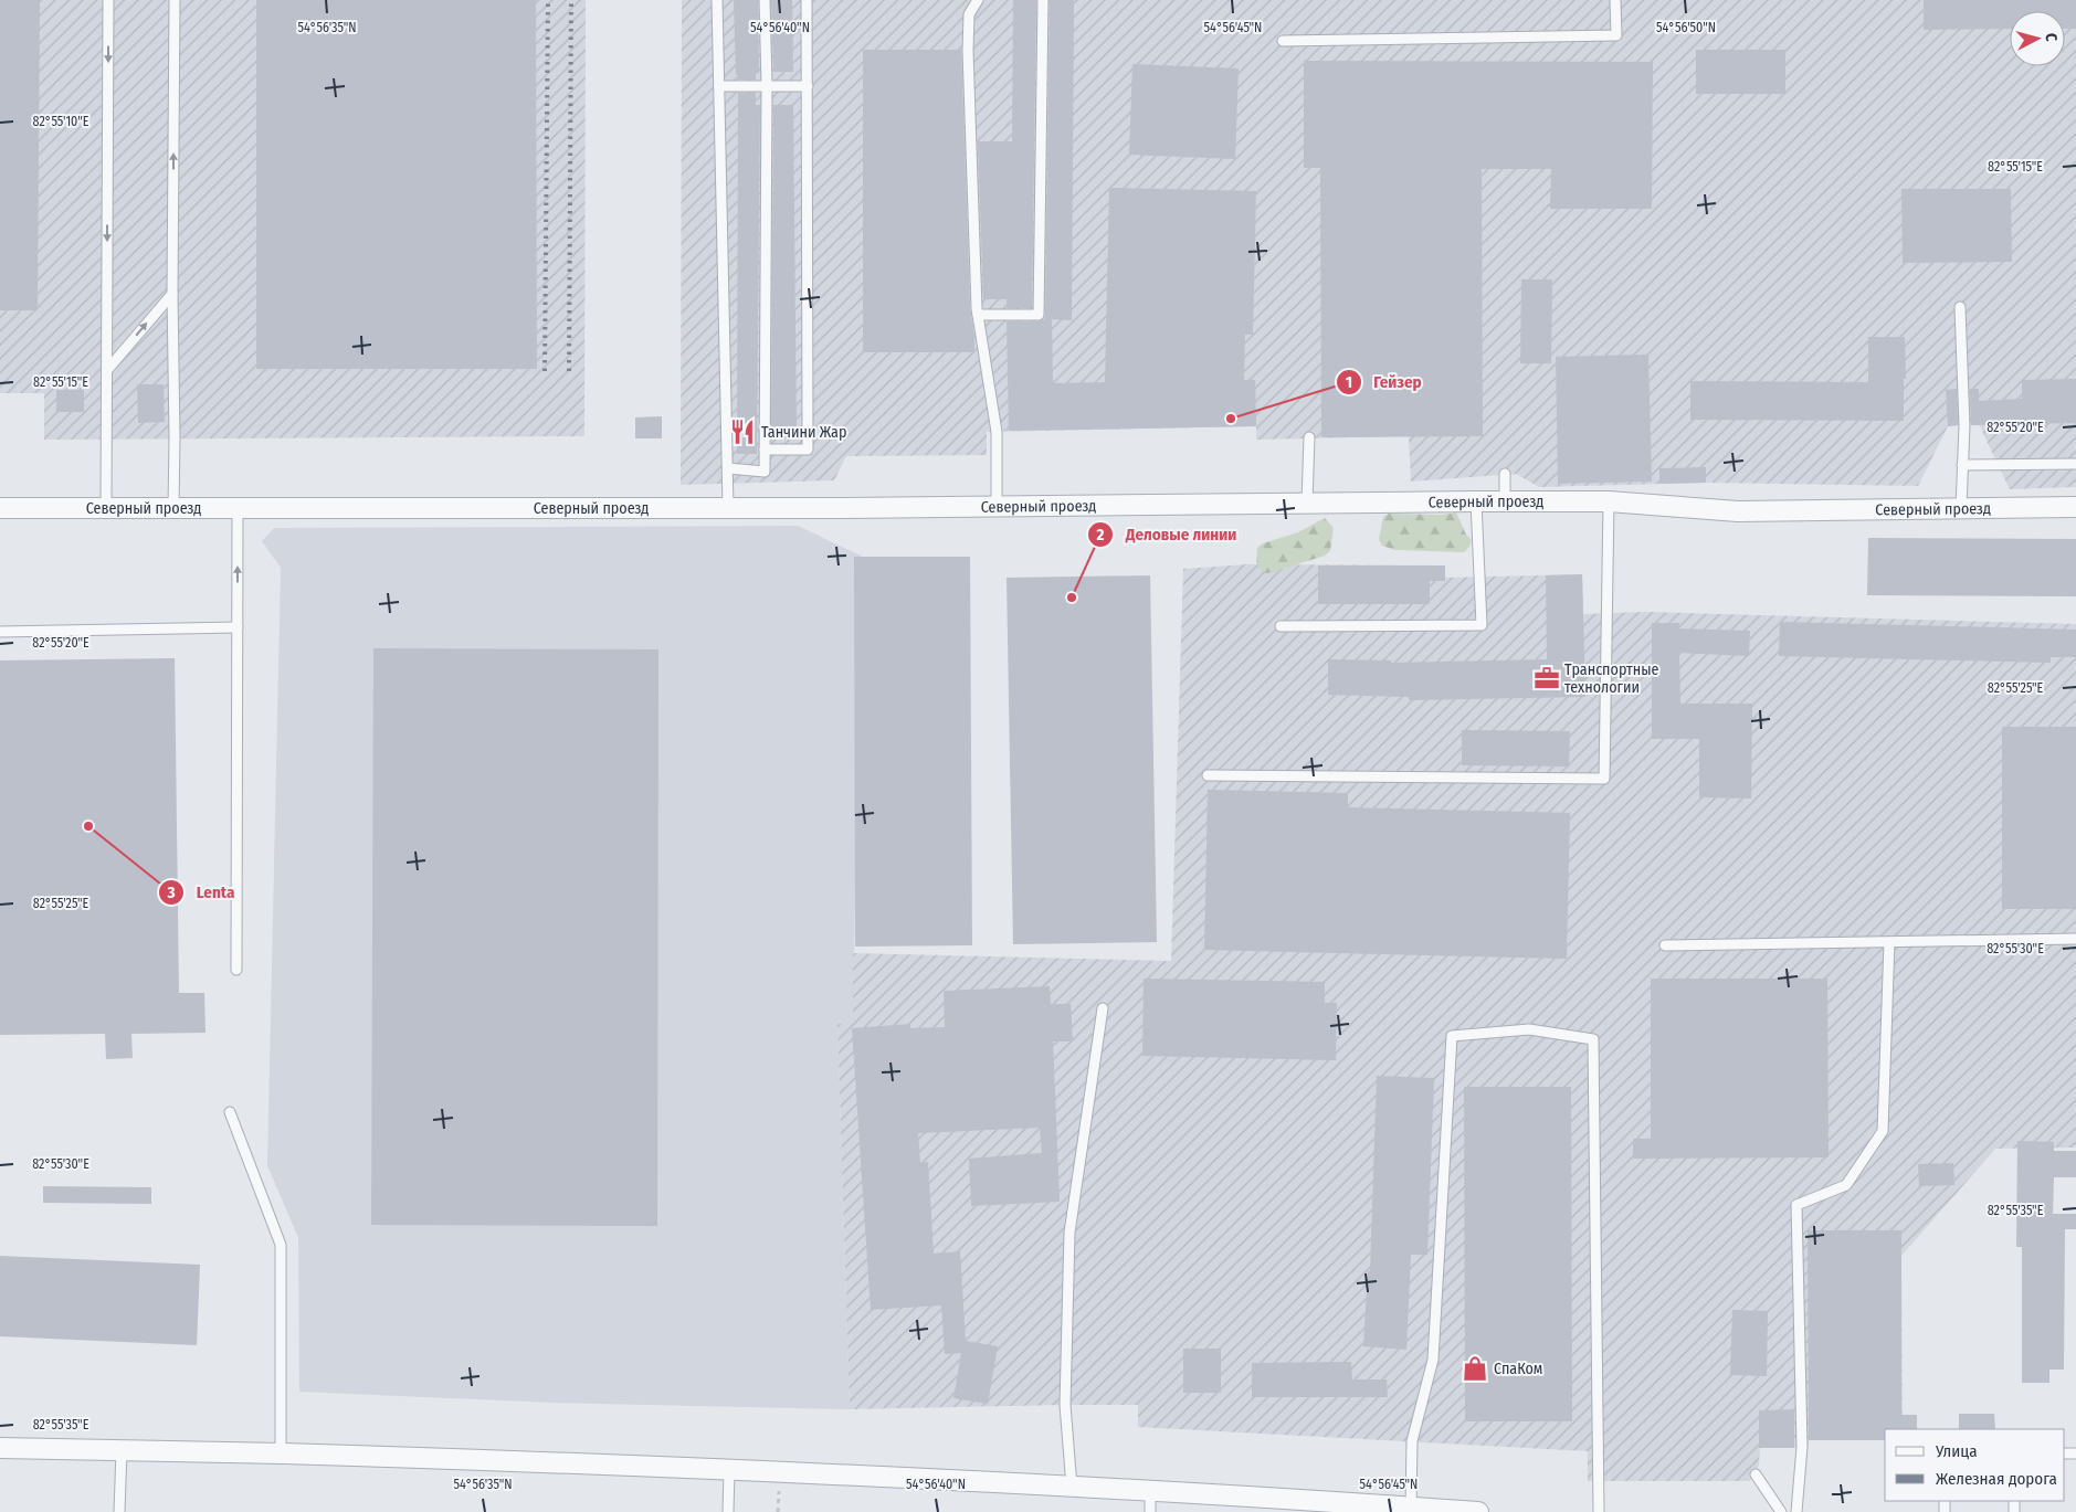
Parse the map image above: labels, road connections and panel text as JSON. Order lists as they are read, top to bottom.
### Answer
{
  "streets": {
    "street": ["Северный проезд"]
  },
  "places": {
    "other": ["Гейзер", "Деловые линии", "Lenta"],
    "restaurant": ["Танчини Жар"],
    "office": ["Транспортные технологии"],
    "shop": ["СпаКом"]
  },
  "legend": ["Улица", "Железная дорога"],
  "north": "right",
  "coordinates": [
    "54°56'35\"N",
    "54°56'40\"N",
    "54°56'45\"N",
    "54°56'50\"N",
    "82°55'10\"E",
    "82°55'15\"E",
    "82°55'20\"E",
    "82°55'25\"E",
    "82°55'30\"E",
    "82°55'35\"E"
  ]
}
